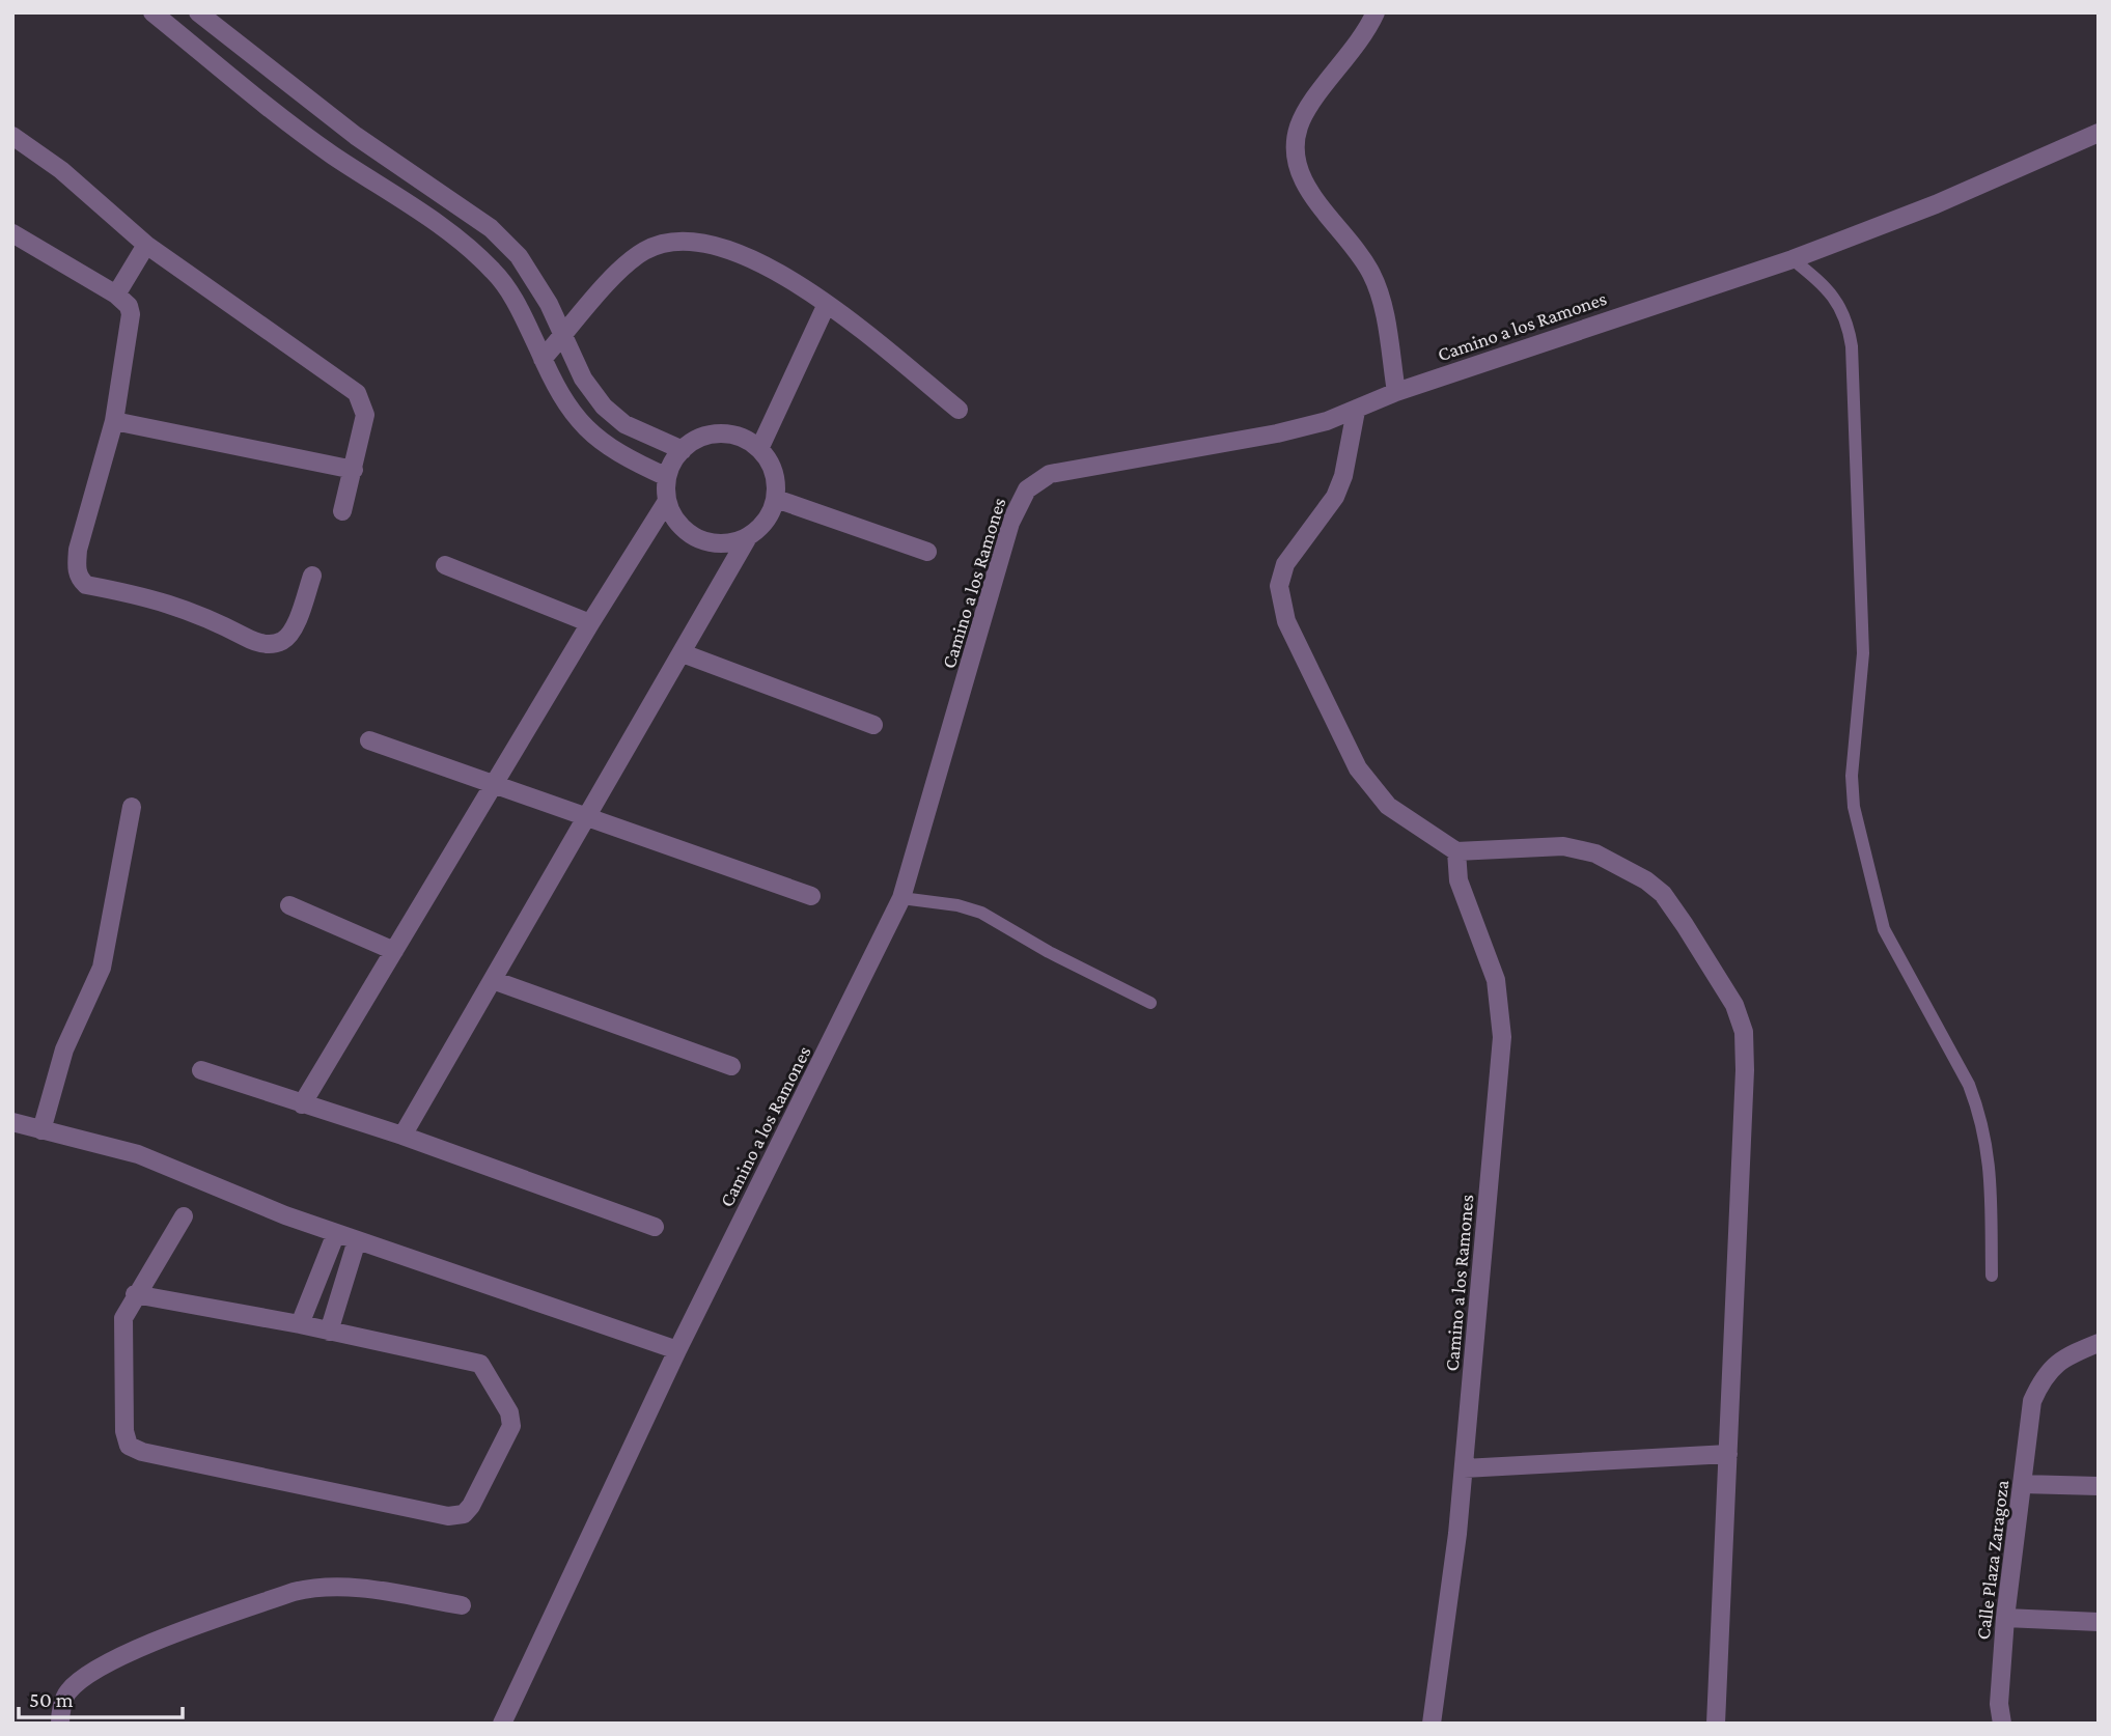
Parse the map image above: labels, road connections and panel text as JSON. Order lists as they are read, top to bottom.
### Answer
{
  "streets": {
    "street": ["Camino a los Ramones", "Calle Plaza Zaragoza"]
  },
  "scale_bar": "50 m"
}
